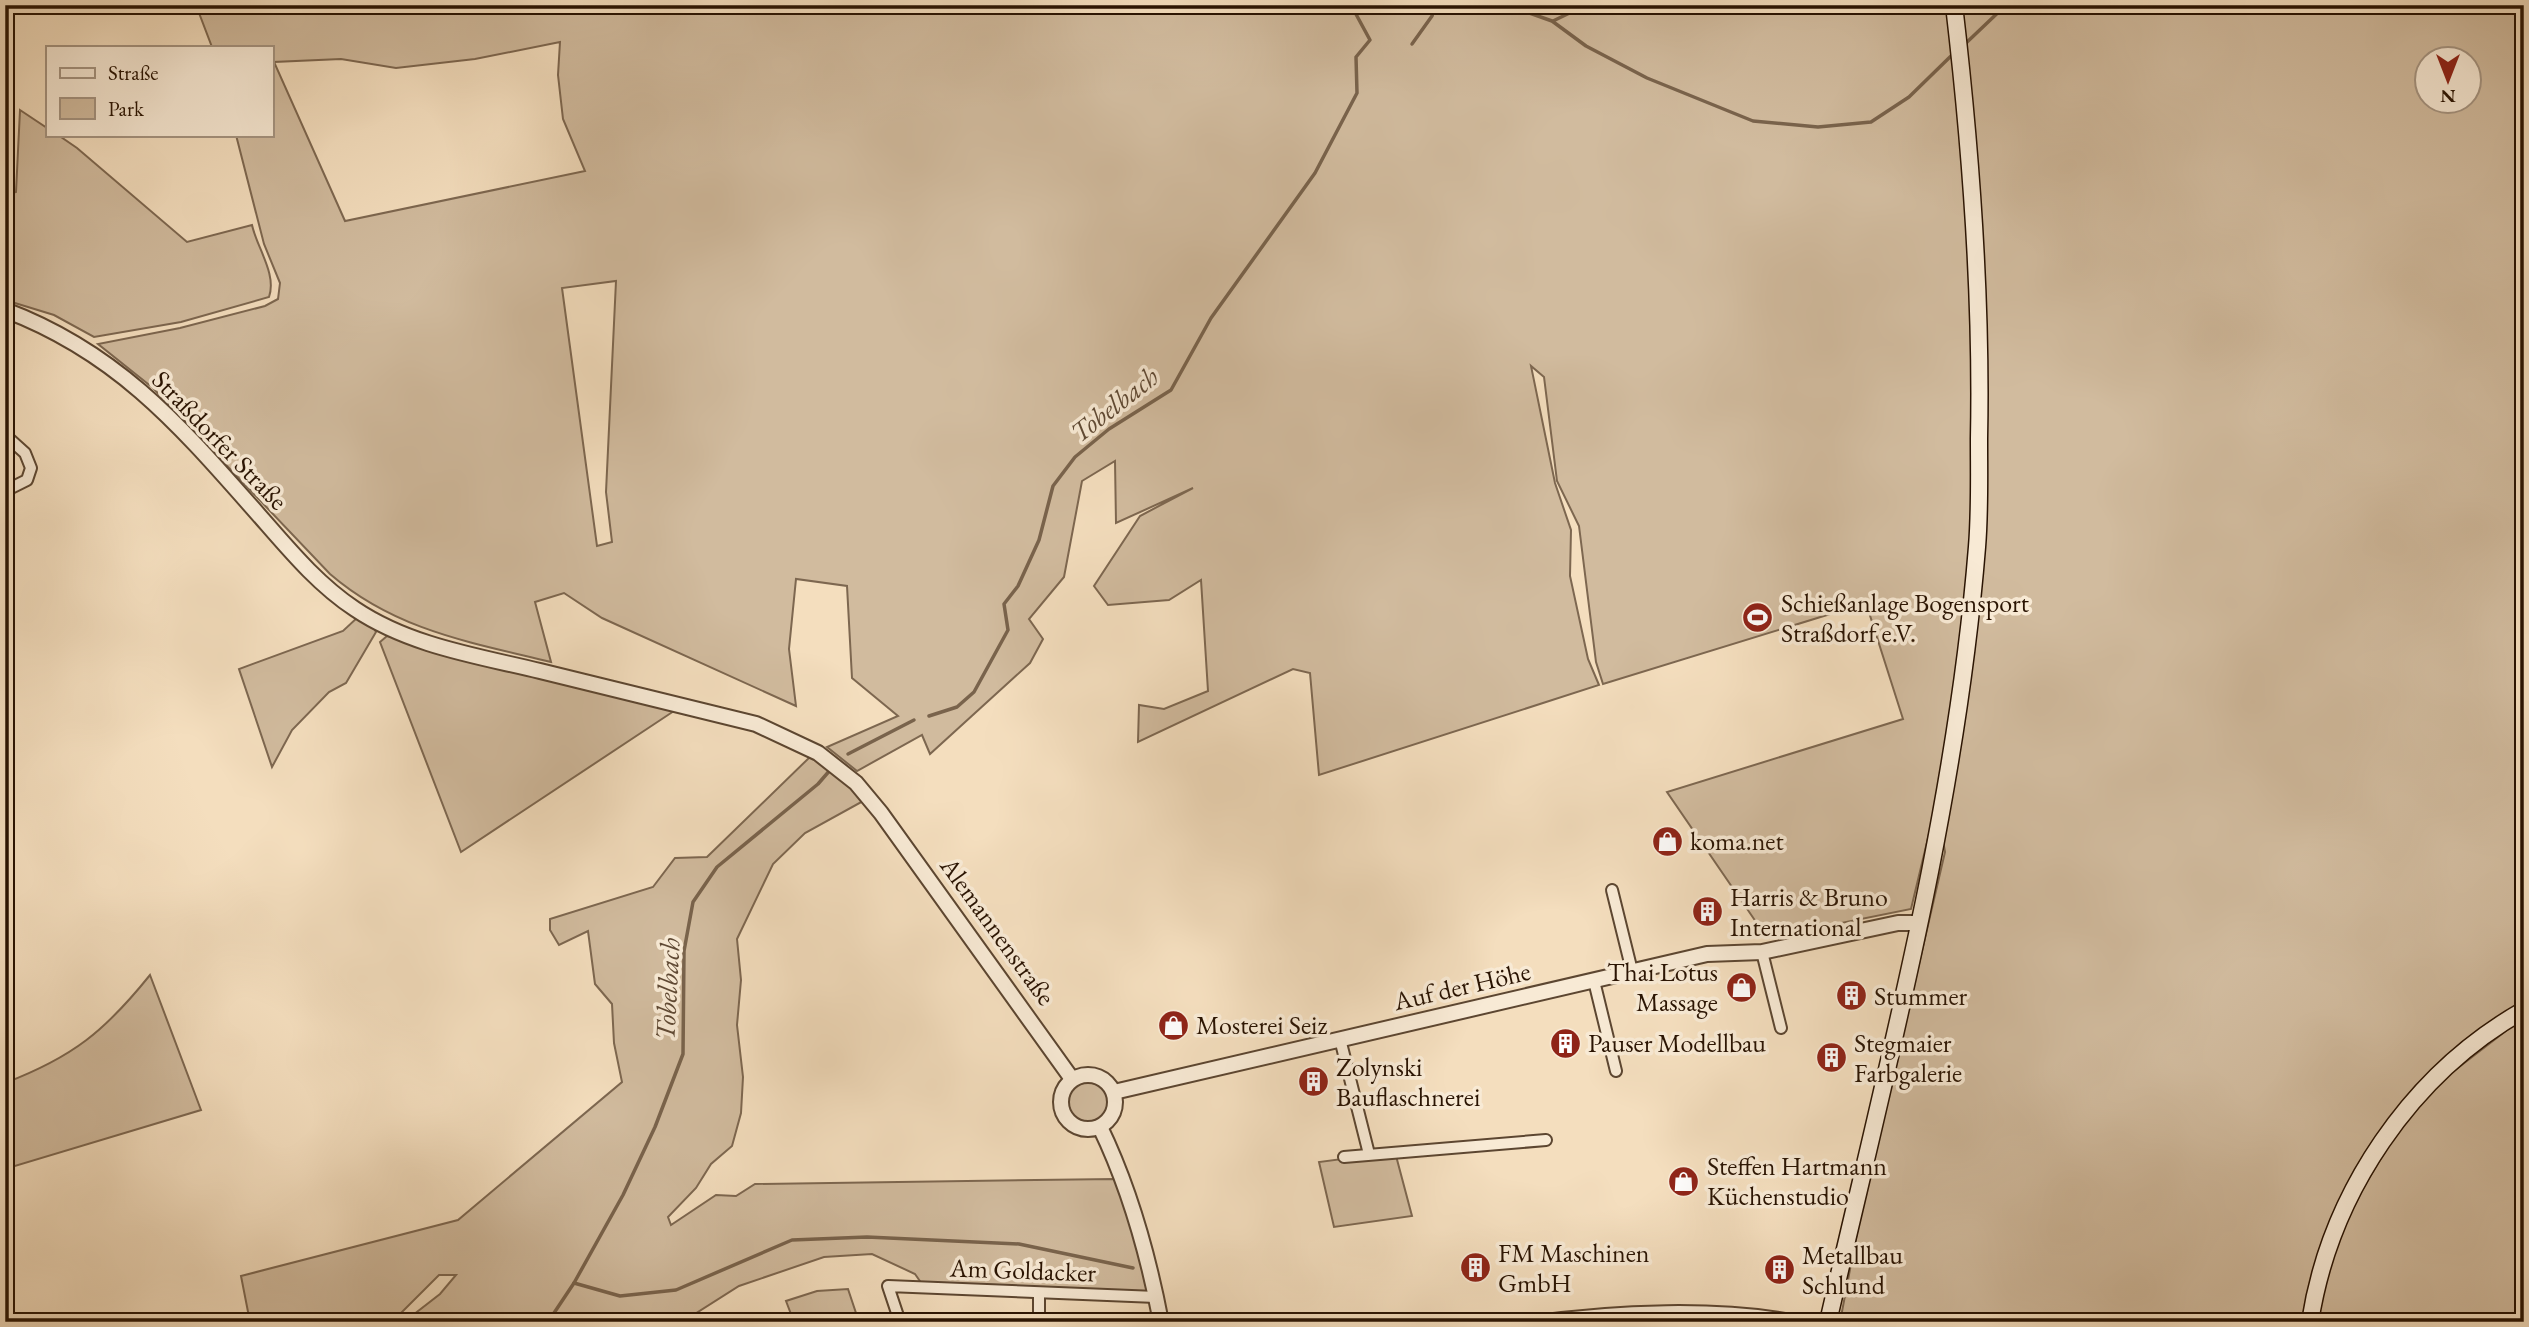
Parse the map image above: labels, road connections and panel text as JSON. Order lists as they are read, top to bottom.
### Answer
{
  "streets": {
    "street": [
      "Straßdorfer Straße",
      "Alemannenstraße",
      "Auf der Höhe",
      "Am Goldacker"
    ]
  },
  "crossings": [
    ["Straßdorfer Straße", "Alemannenstraße"],
    ["Alemannenstraße", "Auf der Höhe"]
  ],
  "water": ["Tobelbach"],
  "places": {
    "sports": ["Schießanlage Bogensport Straßdorf e.V."],
    "shop": [
      "koma.net",
      "Thai Lotus Massage",
      "Mosterei Seiz",
      "Steffen Hartmann Küchenstudio"
    ],
    "building": [
      "Harris & Bruno International",
      "Stummer",
      "Pauser Modellbau",
      "Stegmaier Farbgalerie",
      "Zolynski Bauflaschnerei",
      "FM Maschinen GmbH",
      "Metallbau Schlund"
    ]
  },
  "legend": ["Straße", "Park"],
  "north": "bottom"
}
